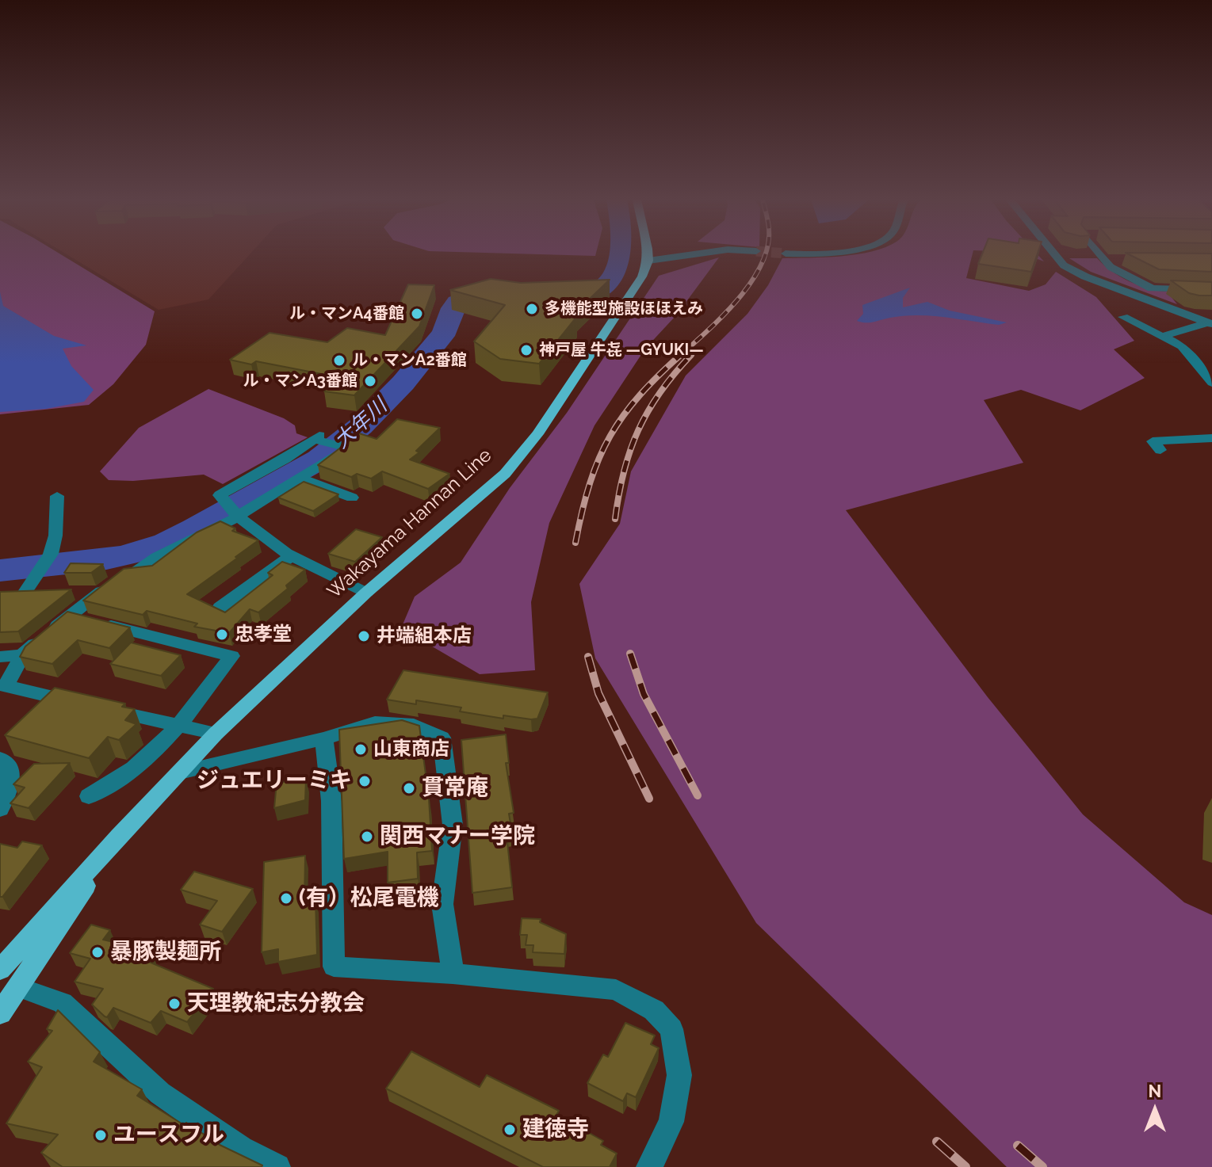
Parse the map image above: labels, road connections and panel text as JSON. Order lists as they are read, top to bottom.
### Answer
{
  "streets": {
    "main road": ["Wakayama Hannan Line"]
  },
  "water": ["大年川"],
  "places": [
    "多機能型施設ほほえみ",
    "ル・マンA4番館",
    "神戸屋 牛㐂 ―GYUKI―",
    "ル・マンA2番館",
    "ル・マンA3番館",
    "忠孝堂",
    "井端組本店",
    "山東商店",
    "ジュエリーミキ",
    "貫常庵",
    "関西マナー学院",
    "(有）松尾電機",
    "暴豚製麺所",
    "天理教紀志分教会",
    "建徳寺",
    "ユースフル"
  ],
  "north": "top"
}
